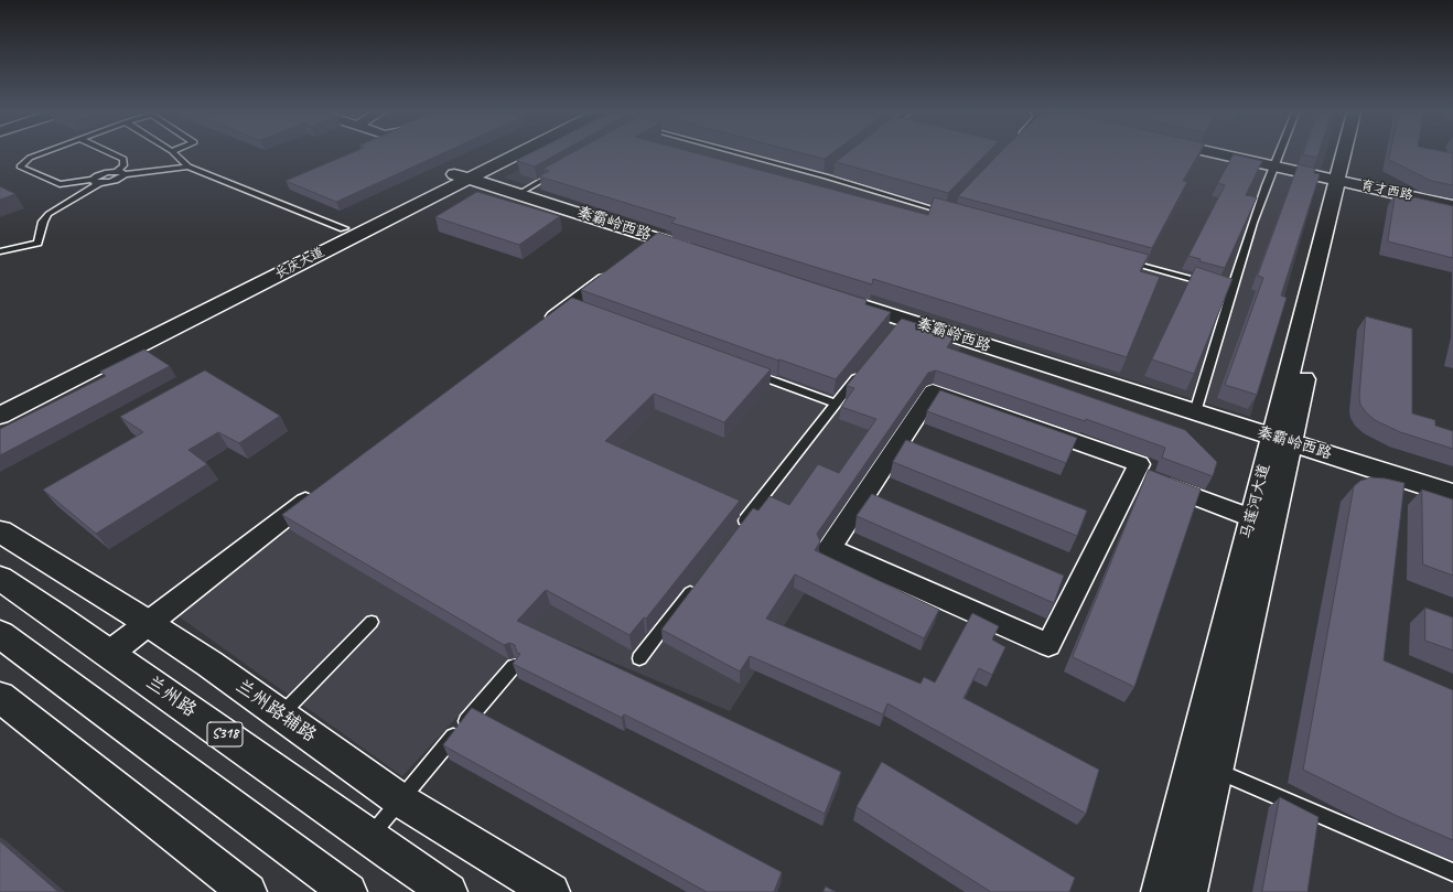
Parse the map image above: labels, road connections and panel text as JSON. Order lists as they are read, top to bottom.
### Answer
{
  "streets": {
    "street": [
      "育才西路",
      "秦霸岭西路",
      "长庆大道",
      "马莲河大道",
      "兰州路",
      "兰州路辅路",
      "S318"
    ]
  },
  "crossings": [
    ["育才西路", "马莲河大道"],
    ["秦霸岭西路", "长庆大道"],
    ["秦霸岭西路", "马莲河大道"]
  ]
}
